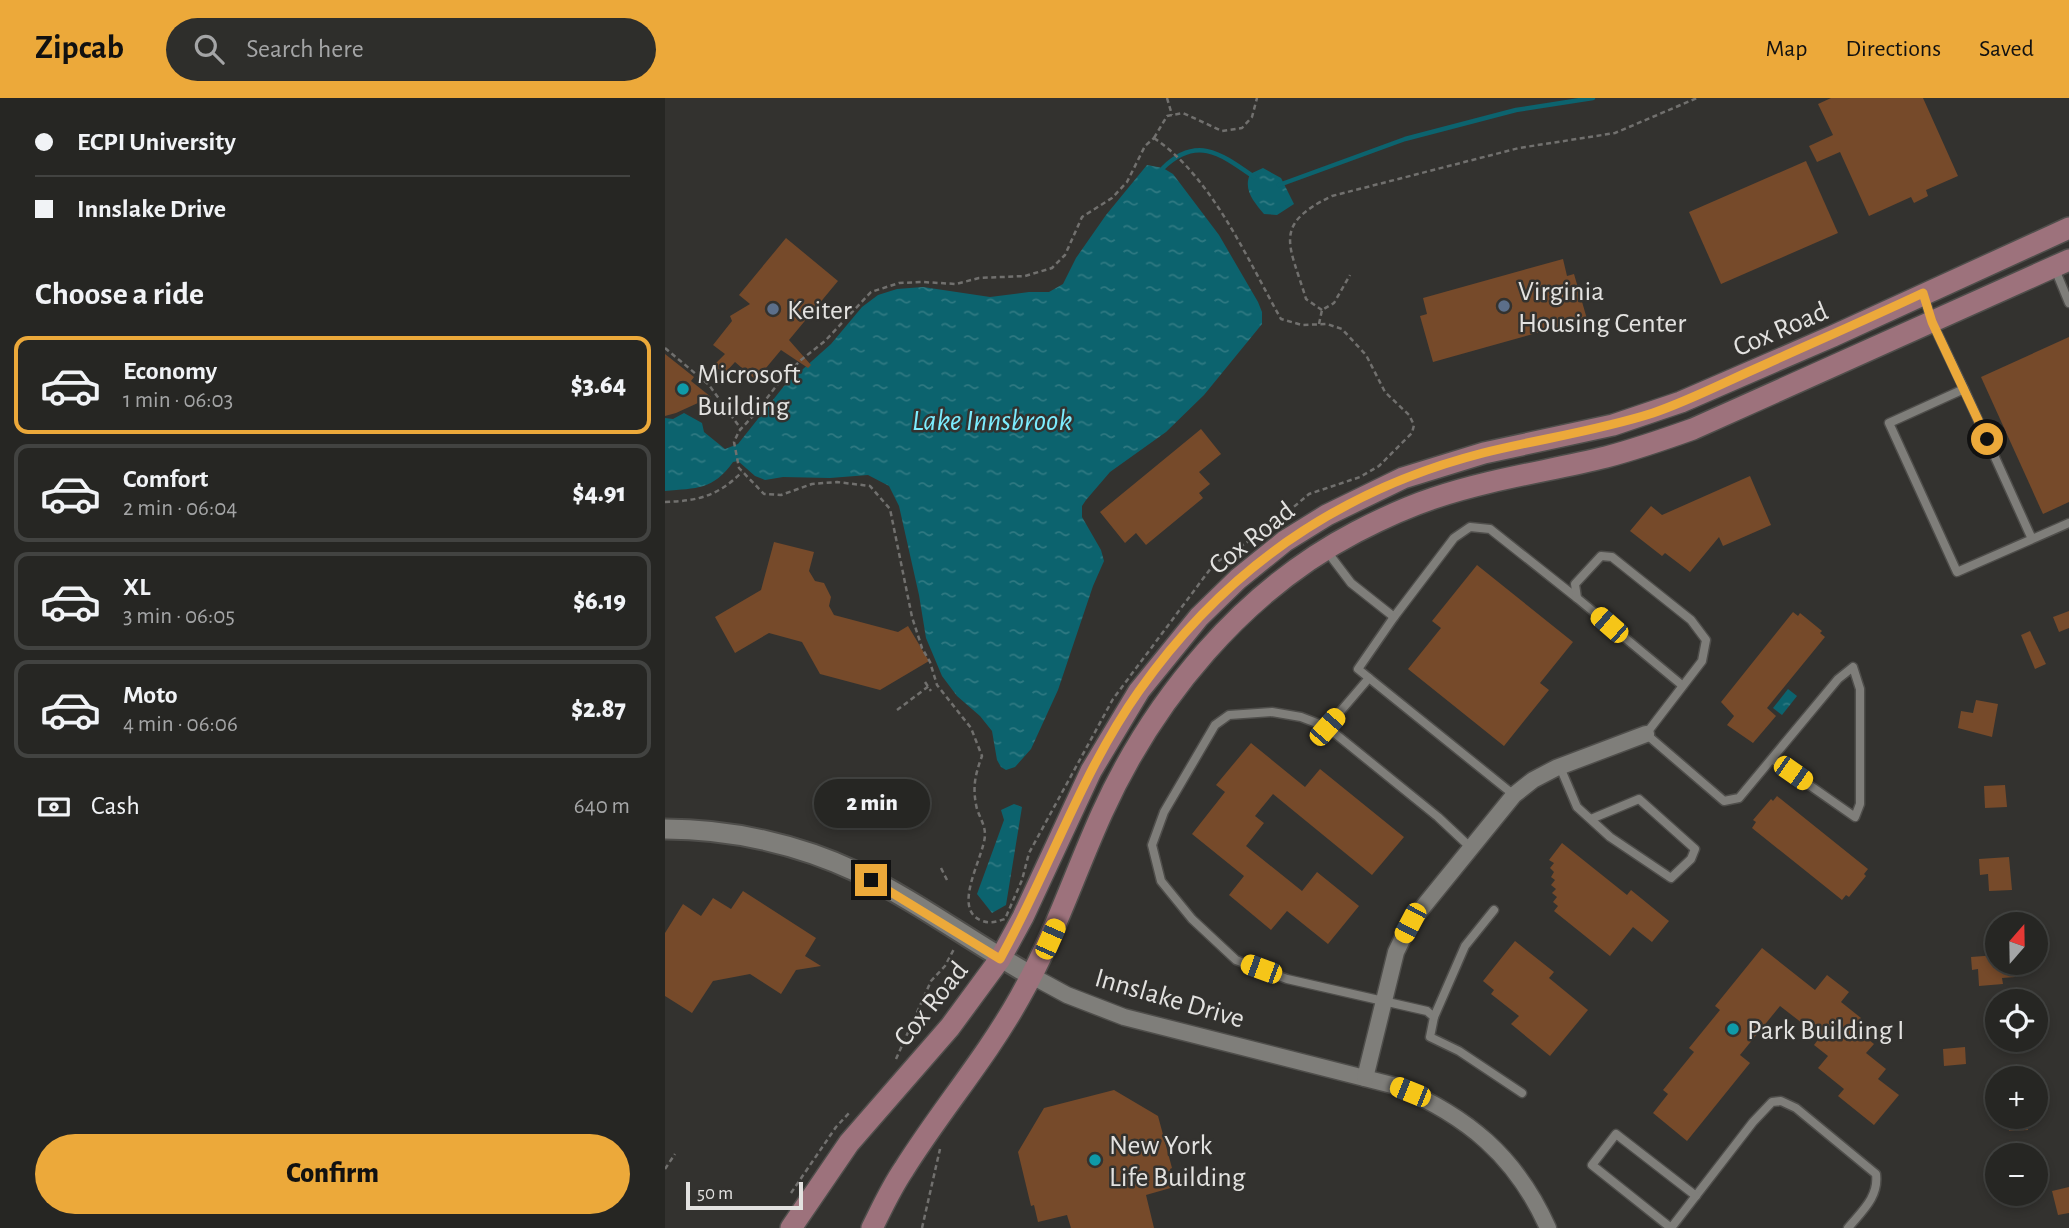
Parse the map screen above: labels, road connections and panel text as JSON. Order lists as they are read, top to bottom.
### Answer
{
  "streets": {
    "main road": ["Cox Road"],
    "street": ["Innslake Drive"]
  },
  "crossings": [
    ["Cox Road", "Innslake Drive"]
  ],
  "water": ["Lake Innsbrook"],
  "places": [
    "Virginia Housing Center",
    "Keiter",
    "Microsoft Building",
    "Park Building I",
    "New York Life Building"
  ],
  "scale_bar": "50 m",
  "north": "top",
  "page": {
    "header": "Zipcab",
    "search": "Search here",
    "nav": ["Map", "Directions", "Saved"],
    "banner": ["ECPI University", "Innslake Drive"],
    "heading": "Choose a ride",
    "list": [
      {
        "name": "Economy",
        "note": "1 min · 06:03",
        "value": "$3.64"
      },
      {
        "name": "Comfort",
        "note": "2 min · 06:04",
        "value": "$4.91"
      },
      {
        "name": "XL",
        "note": "3 min · 06:05",
        "value": "$6.19"
      },
      {
        "name": "Moto",
        "note": "4 min · 06:06",
        "value": "$2.87"
      }
    ],
    "pay": ["Cash", "640 m"],
    "bubble": "2 min",
    "map_buttons": ["+", "−"],
    "buttons": "Confirm",
    "scale": "50 m"
  }
}
